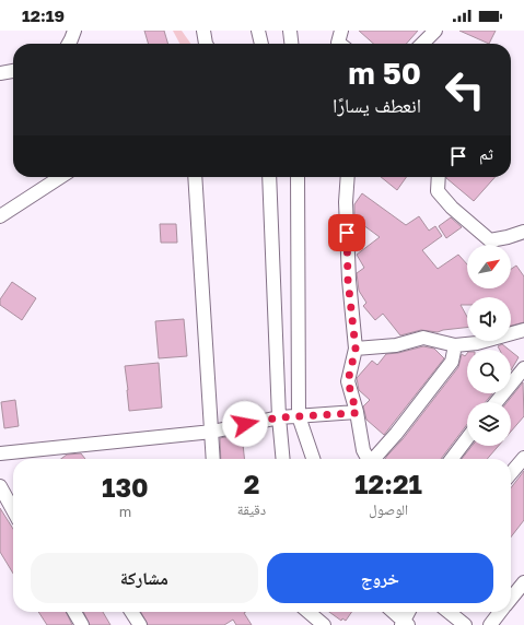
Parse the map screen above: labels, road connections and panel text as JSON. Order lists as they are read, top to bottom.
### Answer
{
  "north": "top right",
  "page": {
    "status": "12:19",
    "turn": ["50 m", "انعطف يسارًا"],
    "then": "ثم",
    "eta": [
      "12:21",
      "الوصول",
      "2",
      "دقيقة",
      "130",
      "m"
    ],
    "buttons": ["خروج", "مشاركة"]
  }
}
